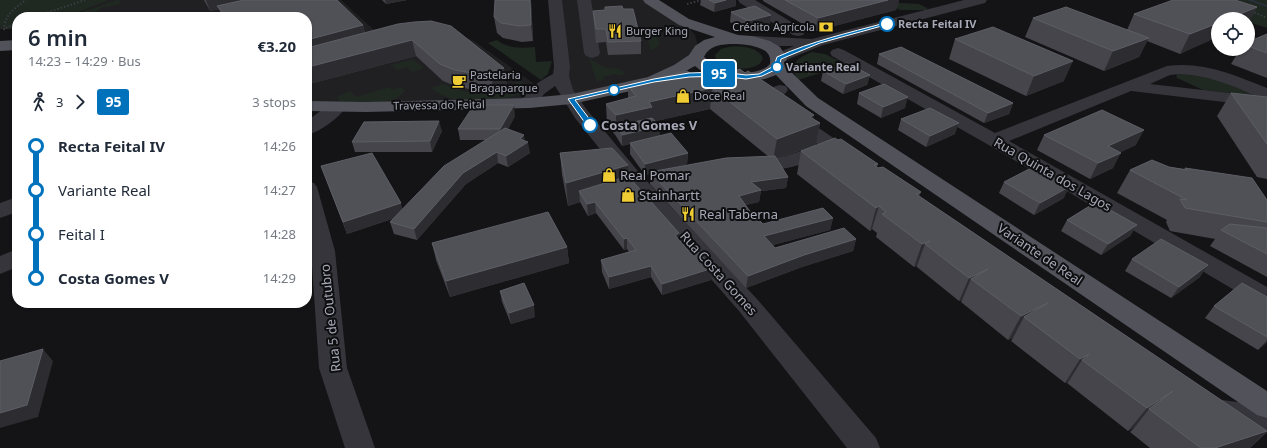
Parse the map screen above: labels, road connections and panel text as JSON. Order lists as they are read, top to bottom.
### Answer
{
  "streets": {
    "main road": ["Travessa do Feital", "Variante de Real"],
    "street": ["Rua Quinta dos Lagos", "Rua Costa Gomes", "Rua 5 de Outubro"]
  },
  "crossings": [
    ["Travessa do Feital", "Rua Costa Gomes"]
  ],
  "places": {
    "other": ["Recta Feital IV", "Variante Real", "Costa Gomes V"],
    "bank": ["Crédito Agrícola"],
    "restaurant": ["Burger King", "Real Taberna"],
    "cafe": ["Pastelaria Bragaparque"],
    "shop": ["Doce Real", "Real Pomar", "Stainhartt"]
  },
  "lines": ["bus line 95"],
  "page": {
    "on_map": "95",
    "heading": ["6 min", "14:23 – 14:29 · Bus", "€3.20"],
    "legs": ["3", "95", "3 stops"],
    "list": [
      {
        "name": "Recta Feital IV",
        "value": "14:26"
      },
      {
        "name": "Variante Real",
        "value": "14:27"
      },
      {
        "name": "Feital I",
        "value": "14:28"
      },
      {
        "name": "Costa Gomes V",
        "value": "14:29"
      }
    ]
  }
}
